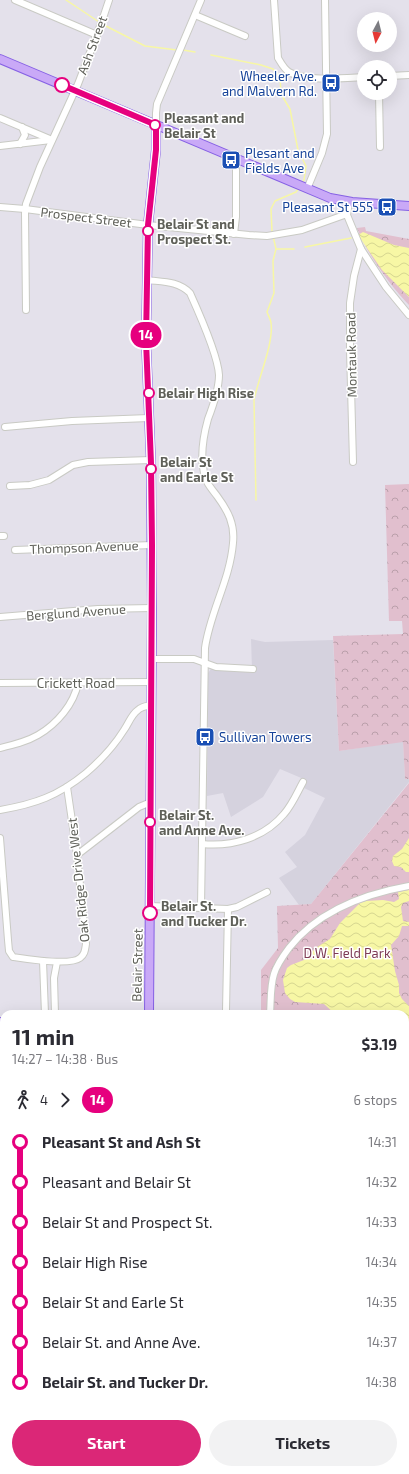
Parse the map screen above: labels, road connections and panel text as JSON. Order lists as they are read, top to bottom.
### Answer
{
  "streets": {
    "main road": ["Belair Street"],
    "street": [
      "Ash Street",
      "Prospect Street",
      "Montauk Road",
      "Thompson Avenue",
      "Berglund Avenue",
      "Crickett Road",
      "Oak Ridge Drive West"
    ]
  },
  "crossings": [
    ["Ash Street", "Prospect Street"],
    ["Prospect Street", "Belair Street"],
    ["Thompson Avenue", "Belair Street"],
    ["Berglund Avenue", "Belair Street"],
    ["Crickett Road", "Belair Street"]
  ],
  "parks": ["D.W. Field Park"],
  "places": {
    "bus stop": [
      "Wheeler Ave. and Malvern Rd.",
      "Plesant and Fields Ave",
      "Pleasant St 555",
      "Sullivan Towers"
    ],
    "other": [
      "Pleasant and Belair St",
      "Belair St and Prospect St.",
      "Belair High Rise",
      "Belair St and Earle St",
      "Belair St. and Anne Ave.",
      "Belair St. and Tucker Dr."
    ]
  },
  "lines": ["bus line 14"],
  "north": "bottom",
  "page": {
    "on_map": "14",
    "heading": ["11 min", "14:27 – 14:38 · Bus", "$3.19"],
    "legs": ["4", "14", "6 stops"],
    "list": [
      {
        "name": "Pleasant St and Ash St",
        "value": "14:31"
      },
      {
        "name": "Pleasant and Belair St",
        "value": "14:32"
      },
      {
        "name": "Belair St and Prospect St.",
        "value": "14:33"
      },
      {
        "name": "Belair High Rise",
        "value": "14:34"
      },
      {
        "name": "Belair St and Earle St",
        "value": "14:35"
      },
      {
        "name": "Belair St. and Anne Ave.",
        "value": "14:37"
      },
      {
        "name": "Belair St. and Tucker Dr.",
        "value": "14:38"
      }
    ],
    "buttons": ["Start", "Tickets"]
  }
}
